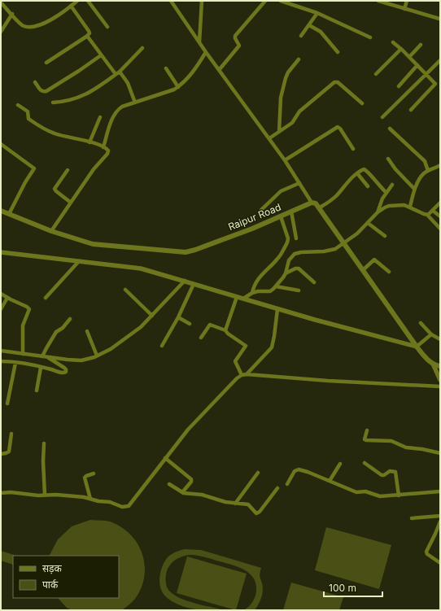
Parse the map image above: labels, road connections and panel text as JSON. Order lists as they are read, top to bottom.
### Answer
{
  "streets": {
    "main road": ["Raipur Road"]
  },
  "legend": ["सड़क", "पार्क"],
  "scale_bar": "100 m"
}
